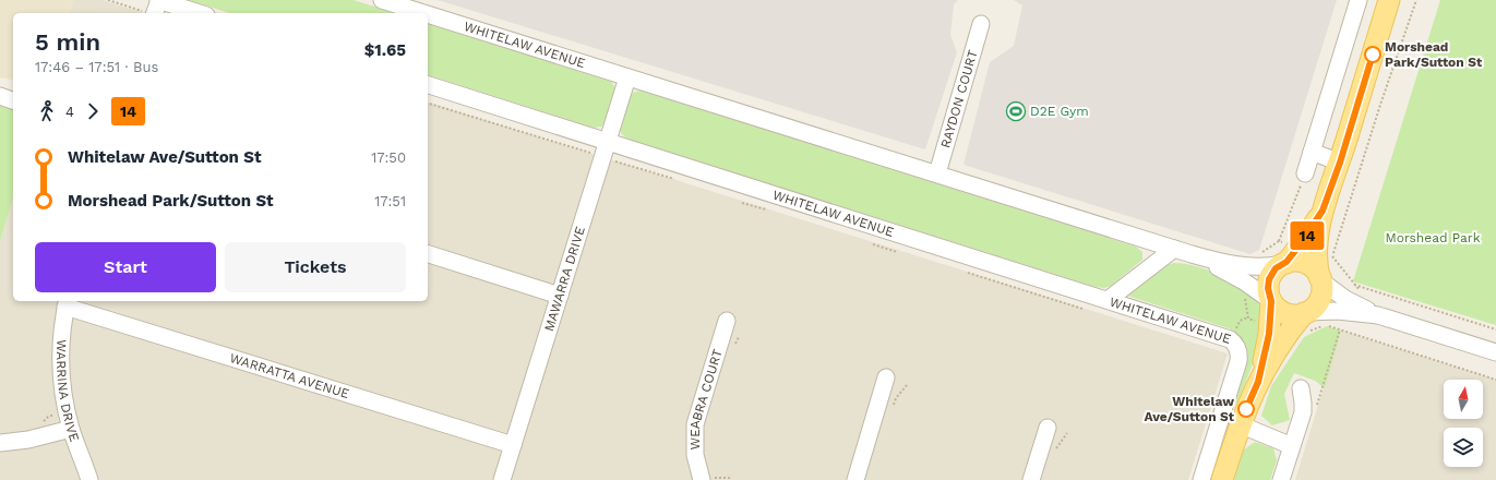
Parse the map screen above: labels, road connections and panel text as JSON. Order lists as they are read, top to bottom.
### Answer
{
  "streets": {
    "street": [
      "WHITELAW AVENUE",
      "RAYDON COURT",
      "MAWARRA DRIVE",
      "WARRATTA AVENUE",
      "WARRINA DRIVE",
      "WEABRA COURT"
    ]
  },
  "crossings": [
    ["WHITELAW AVENUE", "RAYDON COURT"],
    ["WHITELAW AVENUE", "MAWARRA DRIVE"],
    ["MAWARRA DRIVE", "WARRATTA AVENUE"],
    ["WARRATTA AVENUE", "WARRINA DRIVE"]
  ],
  "parks": ["Morshead Park"],
  "places": {
    "other": ["Morshead Park/Sutton St", "Whitelaw Ave/Sutton St"],
    "sports": ["D2E Gym"]
  },
  "lines": ["bus line 14"],
  "north": "top",
  "page": {
    "on_map": "14",
    "heading": ["5 min", "17:46 – 17:51 · Bus", "$1.65"],
    "legs": ["4", "14"],
    "list": [
      {
        "name": "Whitelaw Ave/Sutton St",
        "value": "17:50"
      },
      {
        "name": "Morshead Park/Sutton St",
        "value": "17:51"
      }
    ],
    "buttons": ["Start", "Tickets"]
  }
}
